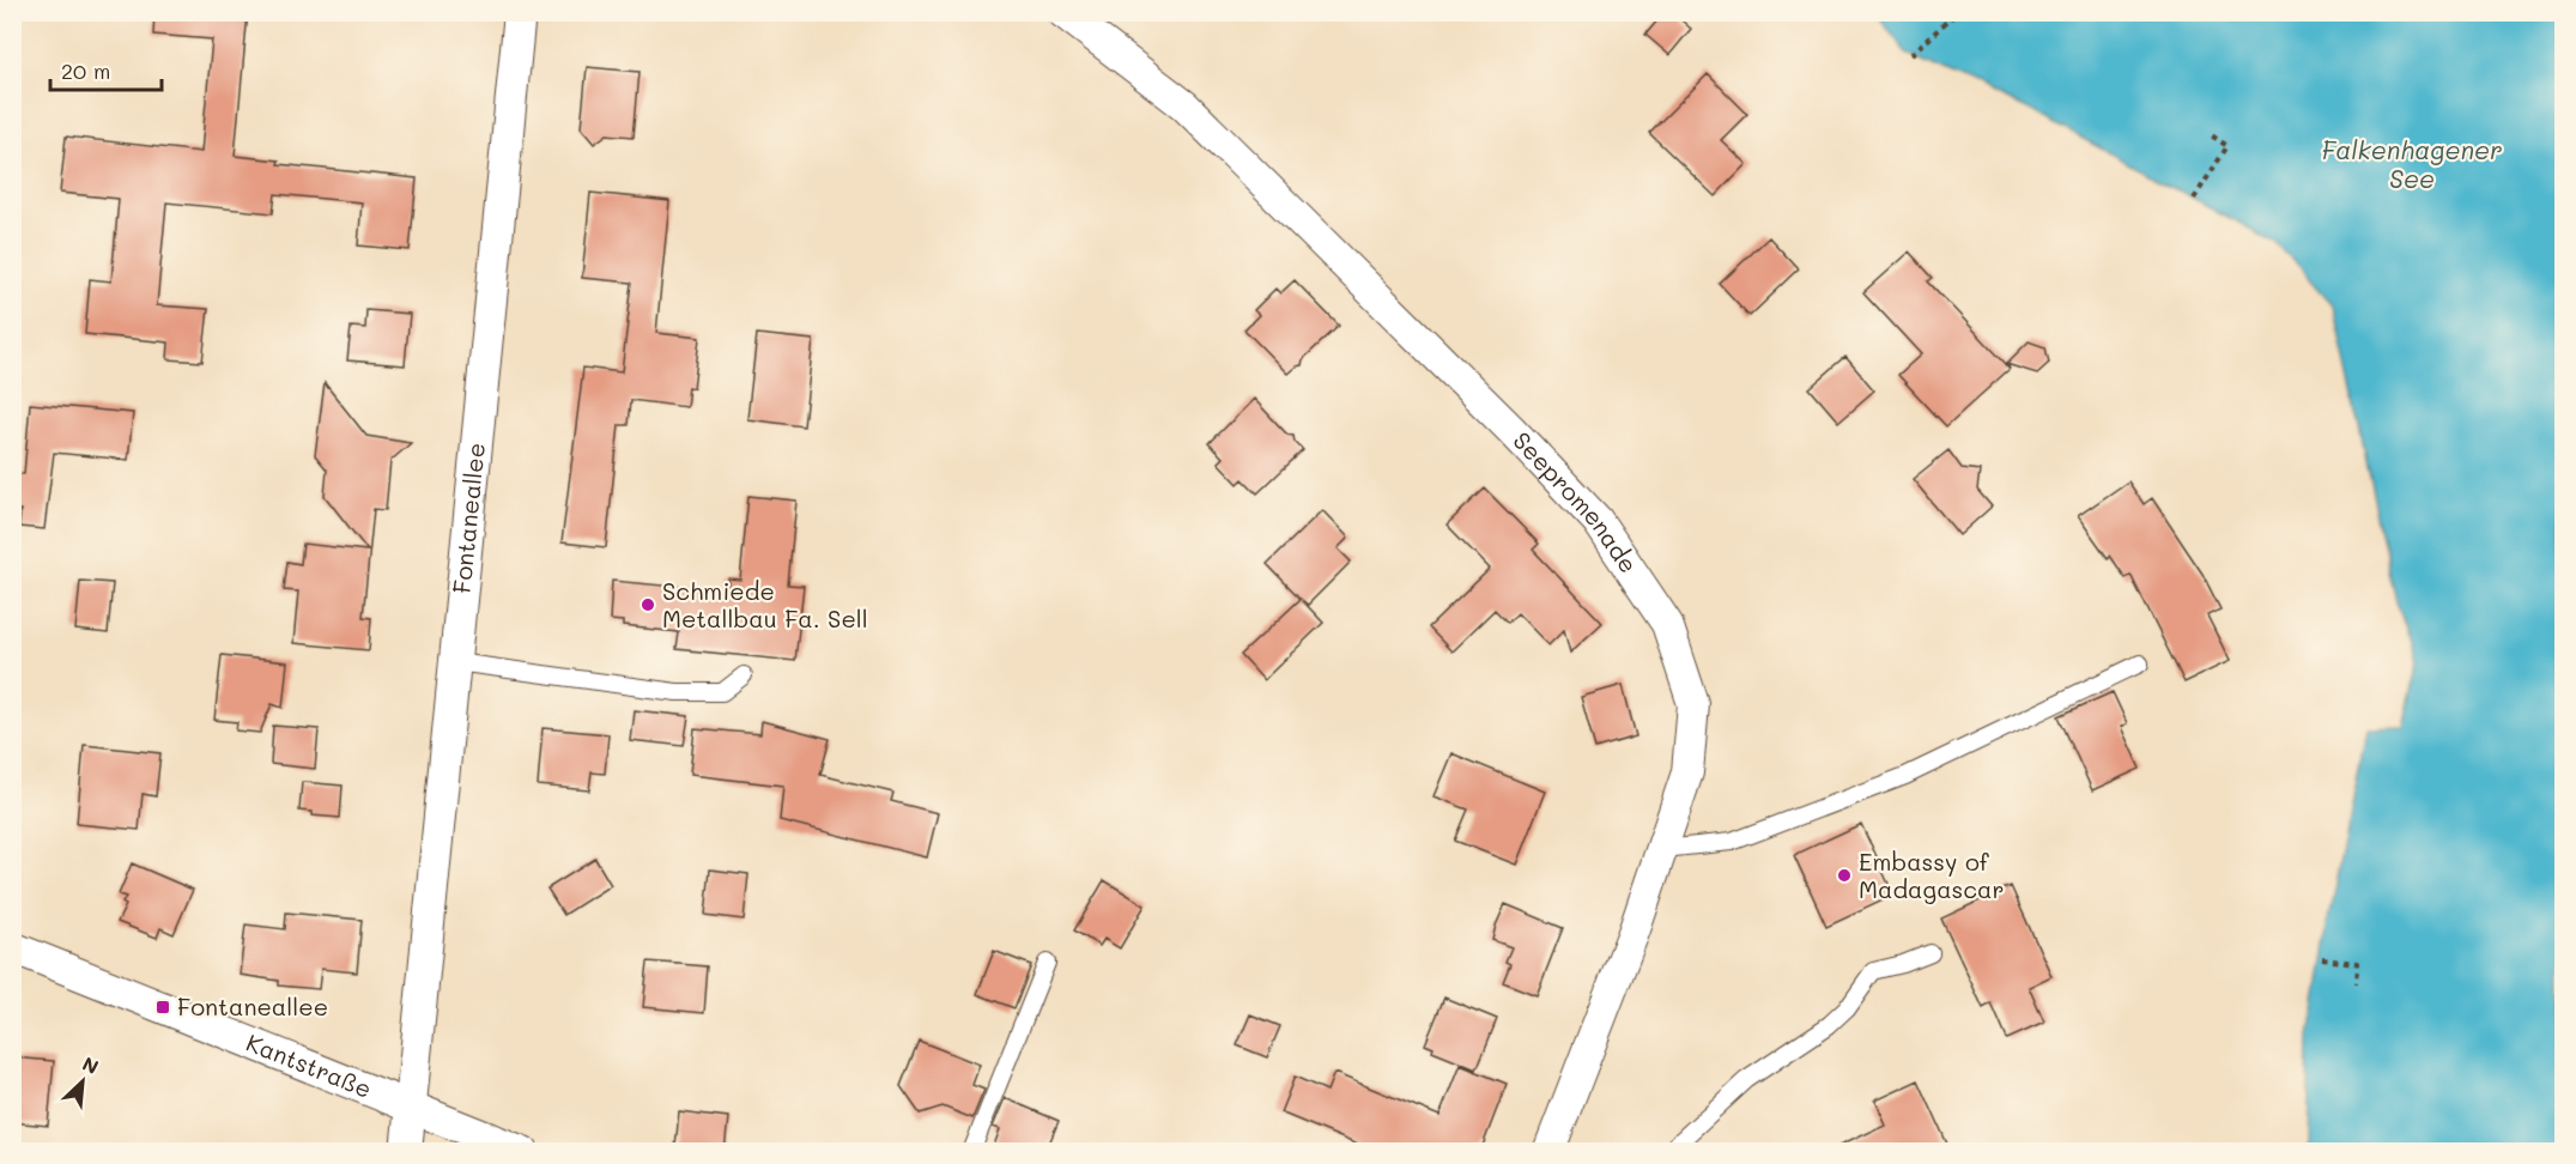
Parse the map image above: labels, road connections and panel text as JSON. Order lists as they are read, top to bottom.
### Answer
{
  "streets": {
    "street": ["Seepromenade", "Fontaneallee", "Kantstraße"]
  },
  "crossings": [
    ["Fontaneallee", "Kantstraße"]
  ],
  "water": ["Falkenhagener See"],
  "places": {
    "other": ["Schmiede Metallbau Fa. Sell", "Embassy of Madagascar"],
    "transit": ["Fontaneallee"]
  },
  "scale_bar": "20 m",
  "north": "top right"
}
